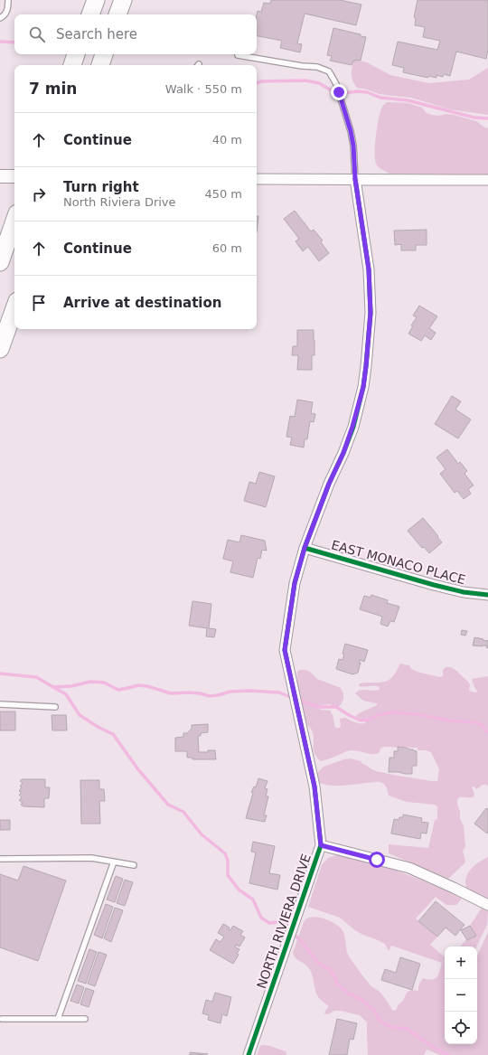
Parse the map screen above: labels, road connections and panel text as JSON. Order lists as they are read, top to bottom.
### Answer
{
  "streets": {
    "street": ["EAST MONACO PLACE", "NORTH RIVIERA DRIVE"]
  },
  "crossings": [
    ["EAST MONACO PLACE", "NORTH RIVIERA DRIVE"]
  ],
  "page": {
    "search": "Search here",
    "heading": ["7 min", "Walk · 550 m"],
    "list": [
      ["Continue", "40 m"],
      ["Turn right", "North Riviera Drive", "450 m"],
      ["Continue", "60 m"],
      "Arrive at destination"
    ],
    "map_buttons": ["+", "−"]
  }
}
